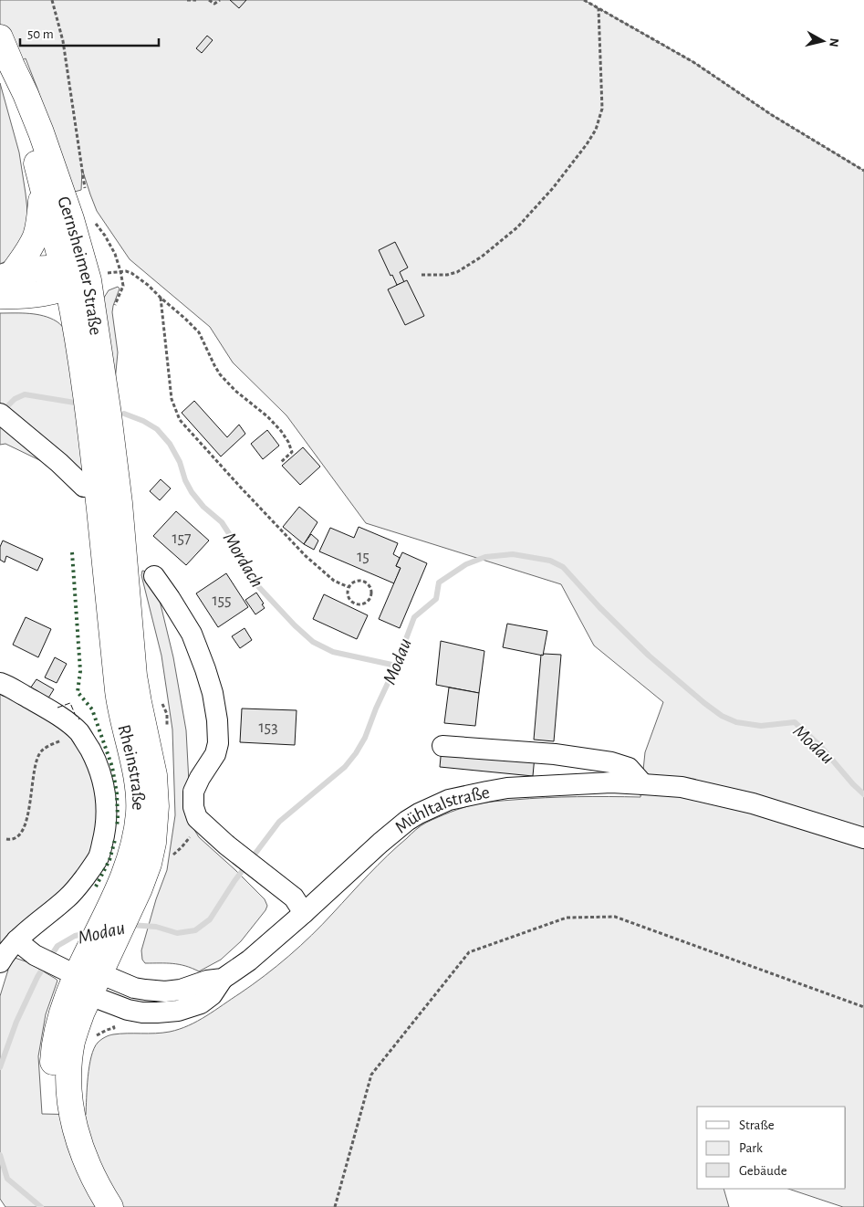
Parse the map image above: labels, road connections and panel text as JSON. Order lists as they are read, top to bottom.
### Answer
{
  "streets": {
    "main road": ["Gernsheimer Straße", "Rheinstraße"],
    "street": ["Mühltalstraße"]
  },
  "crossings": [
    ["Gernsheimer Straße", "Rheinstraße"],
    ["Rheinstraße", "Mühltalstraße"]
  ],
  "water": ["Mordach", "Modau"],
  "house_numbers": [
    "157",
    "15",
    "155",
    "153"
  ],
  "legend": ["Straße", "Park", "Gebäude"],
  "scale_bar": "50 m",
  "north": "right"
}
